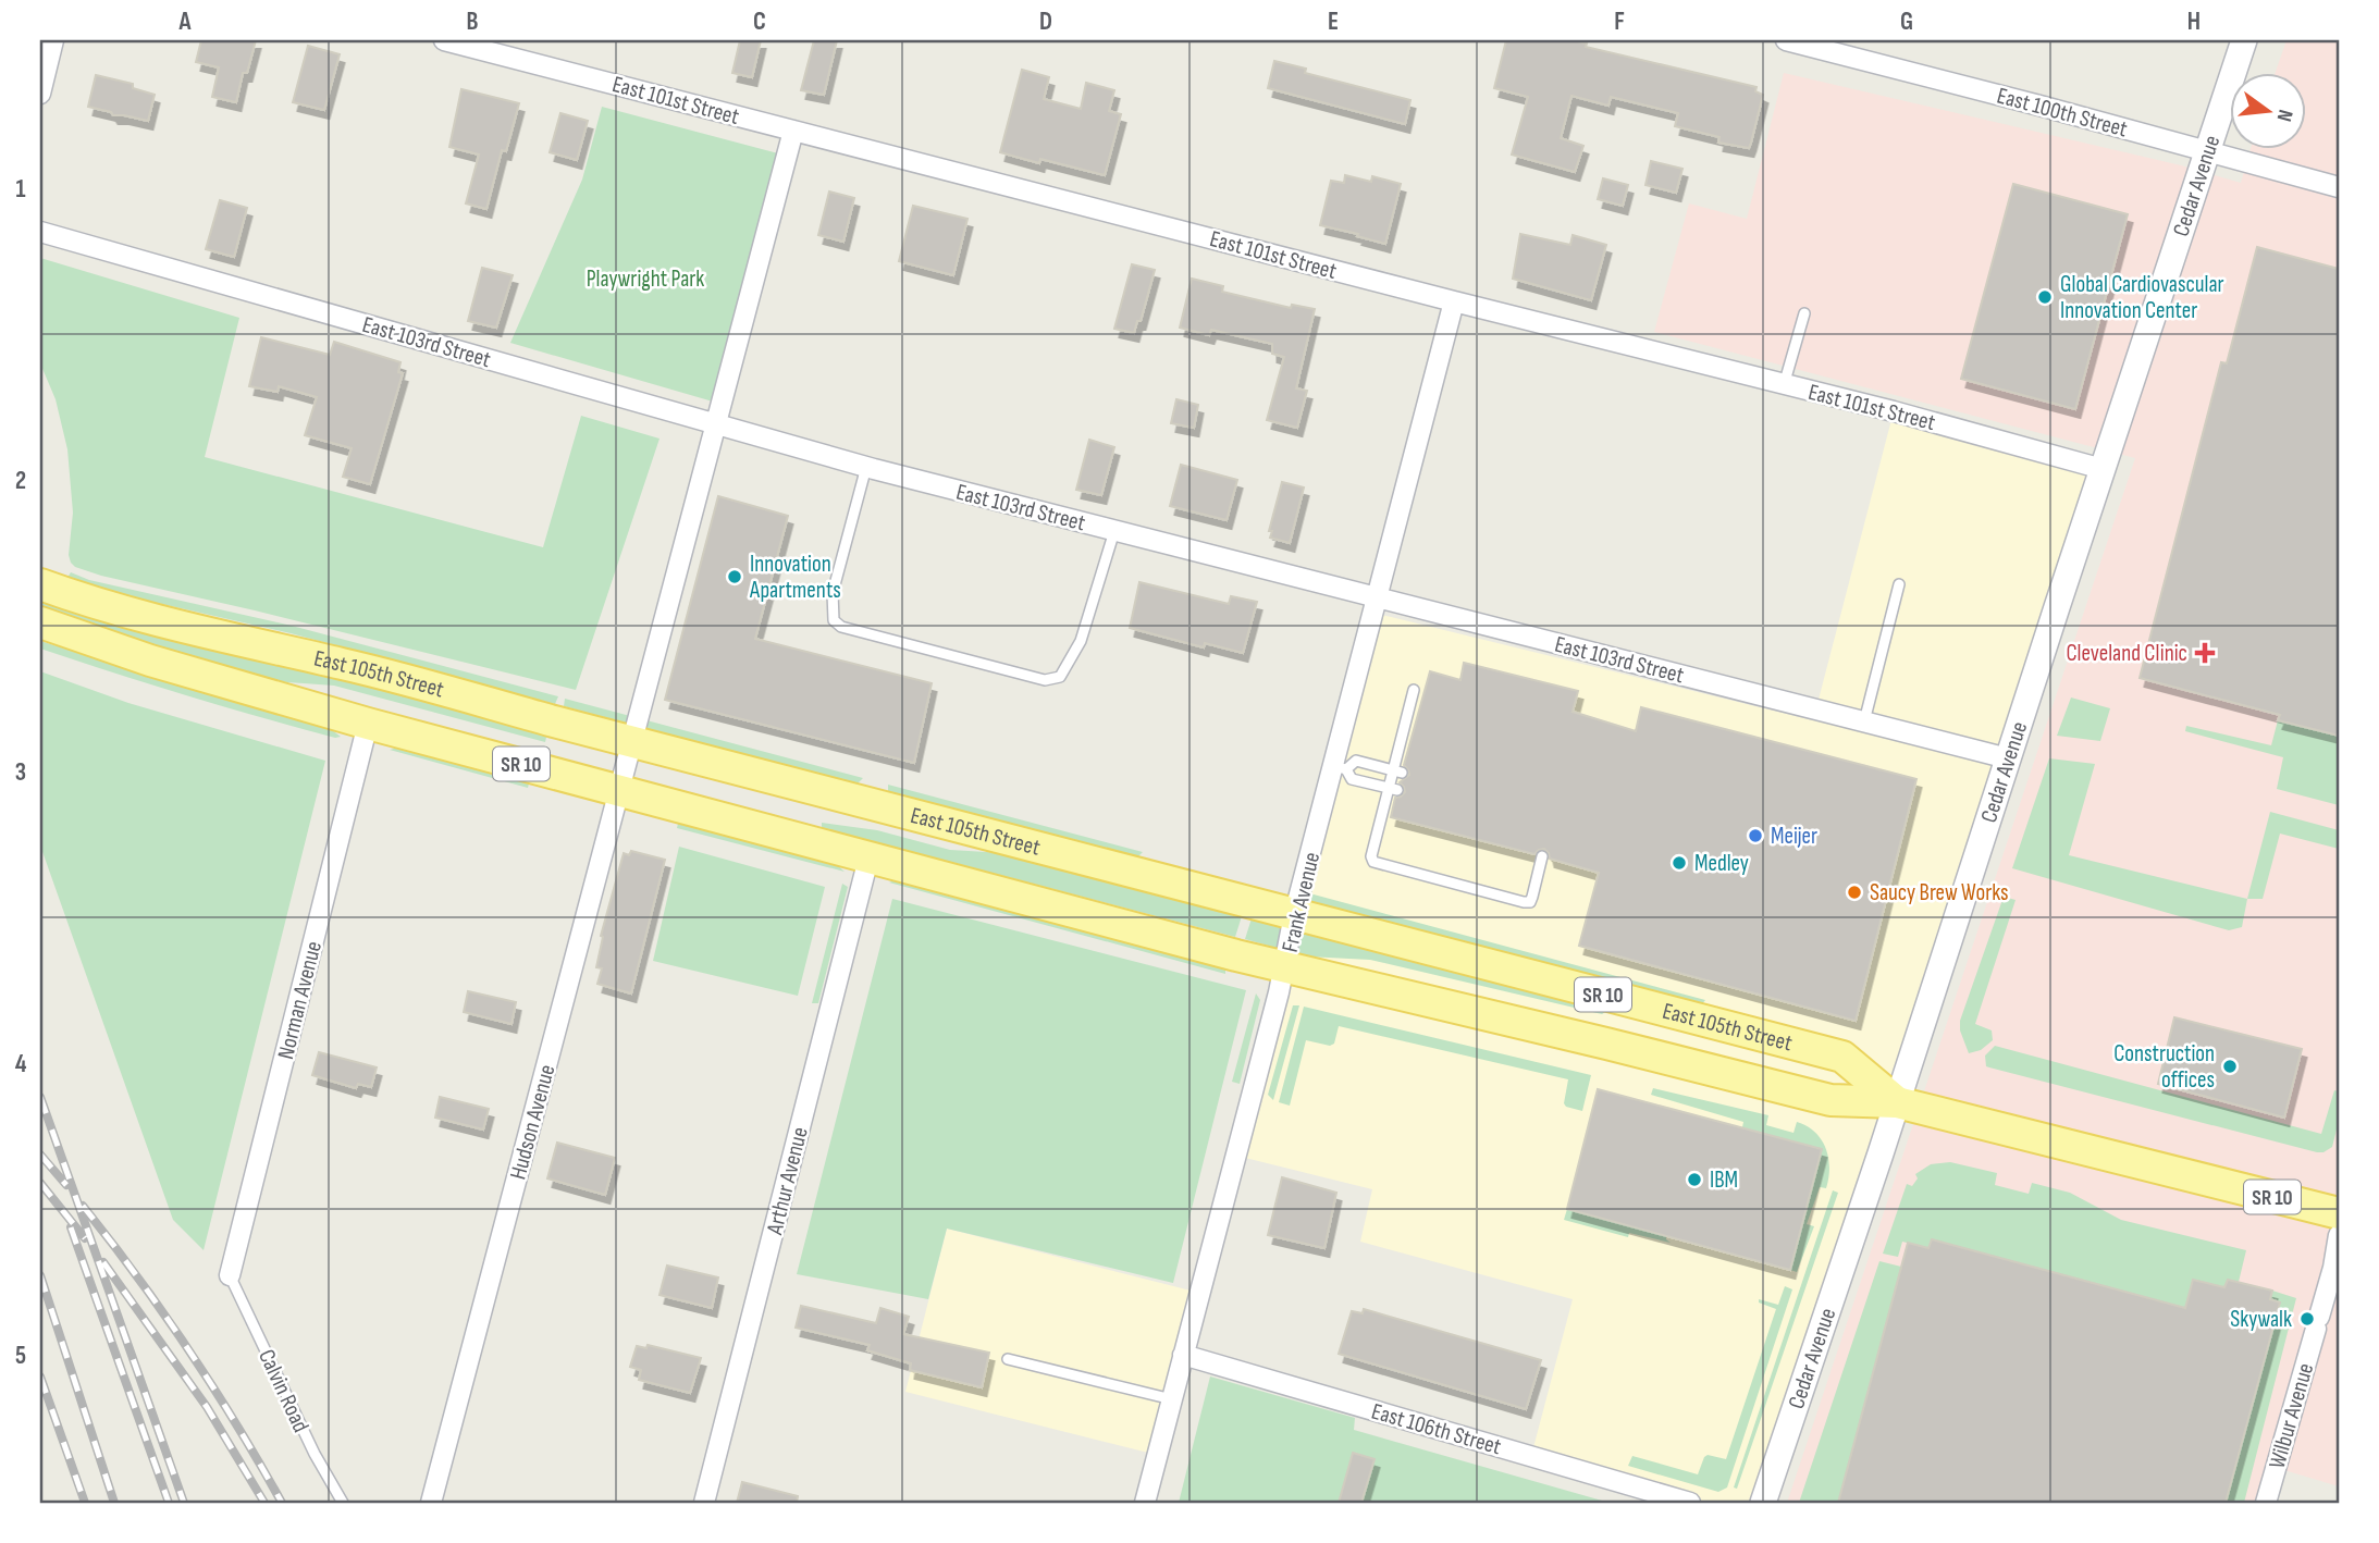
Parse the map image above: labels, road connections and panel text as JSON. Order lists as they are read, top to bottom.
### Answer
{
  "streets": {
    "main road": ["East 105th Street", "SR 10"],
    "street": [
      "East 101st Street",
      "East 100th Street",
      "Cedar Avenue",
      "East 103rd Street",
      "Frank Avenue",
      "Norman Avenue",
      "Hudson Avenue",
      "Arthur Avenue",
      "Wilbur Avenue",
      "East 106th Street"
    ],
    "lane": ["Calvin Road"]
  },
  "crossings": [
    ["East 101st Street", "Cedar Avenue"],
    ["East 101st Street", "Frank Avenue"],
    ["East 101st Street", "Hudson Avenue"],
    ["East 100th Street", "Cedar Avenue"],
    ["Cedar Avenue", "East 103rd Street"],
    ["Cedar Avenue", "East 105th Street"],
    ["East 103rd Street", "Frank Avenue"],
    ["East 103rd Street", "Hudson Avenue"],
    ["East 105th Street", "Frank Avenue"],
    ["East 105th Street", "Norman Avenue"],
    ["East 105th Street", "Hudson Avenue"],
    ["East 105th Street", "Arthur Avenue"],
    ["Frank Avenue", "East 106th Street"],
    ["Norman Avenue", "Calvin Road"]
  ],
  "parks": ["Playwright Park"],
  "places": {
    "other": [
      "Global Cardiovascular Innovation Center",
      "Innovation Apartments",
      "Meijer",
      "Medley",
      "Saucy Brew Works",
      "Construction offices",
      "IBM",
      "Skywalk"
    ],
    "health": ["Cleveland Clinic"]
  },
  "north": "right",
  "grid": {
    "columns": [
      "A",
      "B",
      "C",
      "D",
      "E",
      "F",
      "G",
      "H"
    ],
    "rows": [
      "1",
      "2",
      "3",
      "4",
      "5"
    ]
  }
}
